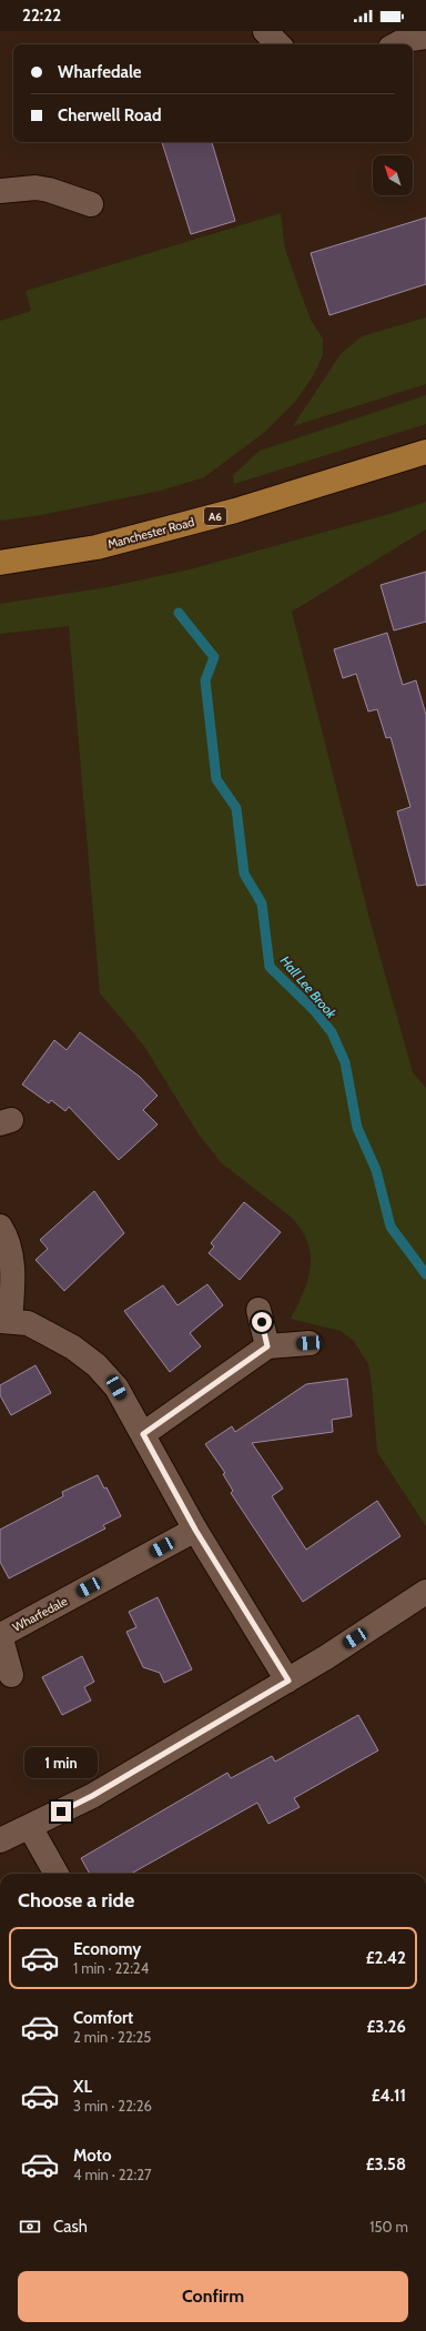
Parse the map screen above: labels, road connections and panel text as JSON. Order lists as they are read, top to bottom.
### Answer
{
  "streets": {
    "main road": ["A6", "Manchester Road"],
    "street": ["Wharfedale"]
  },
  "water": ["Hall Lee Brook"],
  "north": "top left",
  "page": {
    "status": "22:22",
    "banner": ["Wharfedale", "Cherwell Road"],
    "bubble": "1 min",
    "heading": "Choose a ride",
    "list": [
      {
        "name": "Economy",
        "note": "1 min · 22:24",
        "value": "£2.42"
      },
      {
        "name": "Comfort",
        "note": "2 min · 22:25",
        "value": "£3.26"
      },
      {
        "name": "XL",
        "note": "3 min · 22:26",
        "value": "£4.11"
      },
      {
        "name": "Moto",
        "note": "4 min · 22:27",
        "value": "£3.58"
      }
    ],
    "pay": ["Cash", "150 m"],
    "buttons": "Confirm"
  }
}
